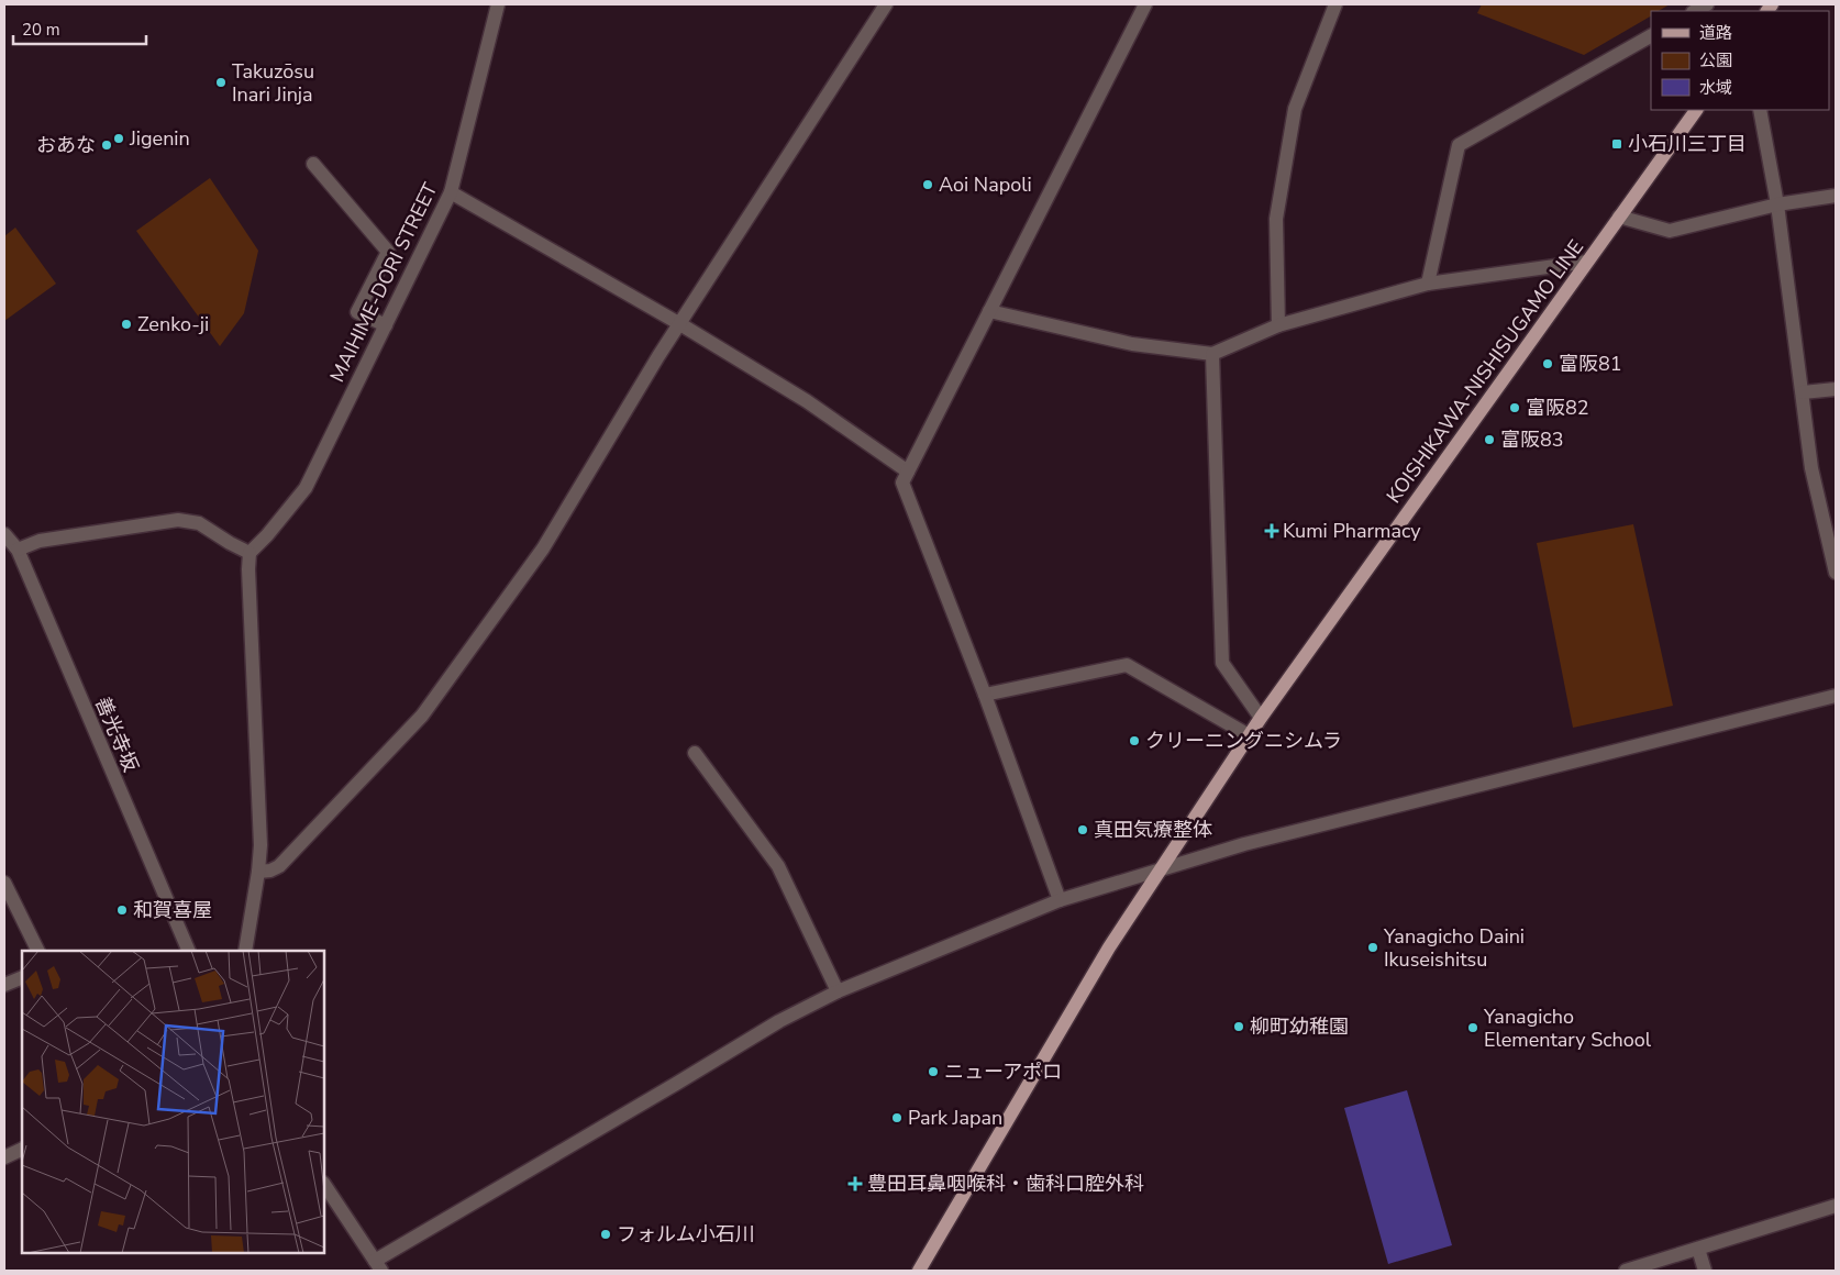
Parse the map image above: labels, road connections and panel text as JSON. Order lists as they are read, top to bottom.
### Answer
{
  "streets": {
    "main road": ["KOISHIKAWA-NISHISUGAMO LINE"],
    "street": ["MAIHIME-DORI STREET", "善光寺坂"]
  },
  "places": {
    "other": [
      "Takuzōsu Inari Jinja",
      "Jigenin",
      "おあな",
      "Aoi Napoli",
      "Zenko-ji",
      "富阪81",
      "富阪82",
      "富阪83",
      "クリーニングニシムラ",
      "真田気療整体",
      "和賀喜屋",
      "Yanagicho Daini Ikuseishitsu",
      "柳町幼稚園",
      "Yanagicho Elementary School",
      "ニューアポロ",
      "Park Japan",
      "フォルム小石川"
    ],
    "transit": ["小石川三丁目"],
    "health": ["Kumi Pharmacy", "豊田耳鼻咽喉科・歯科口腔外科"]
  },
  "legend": ["道路", "公園", "水域"],
  "scale_bar": "20 m"
}
